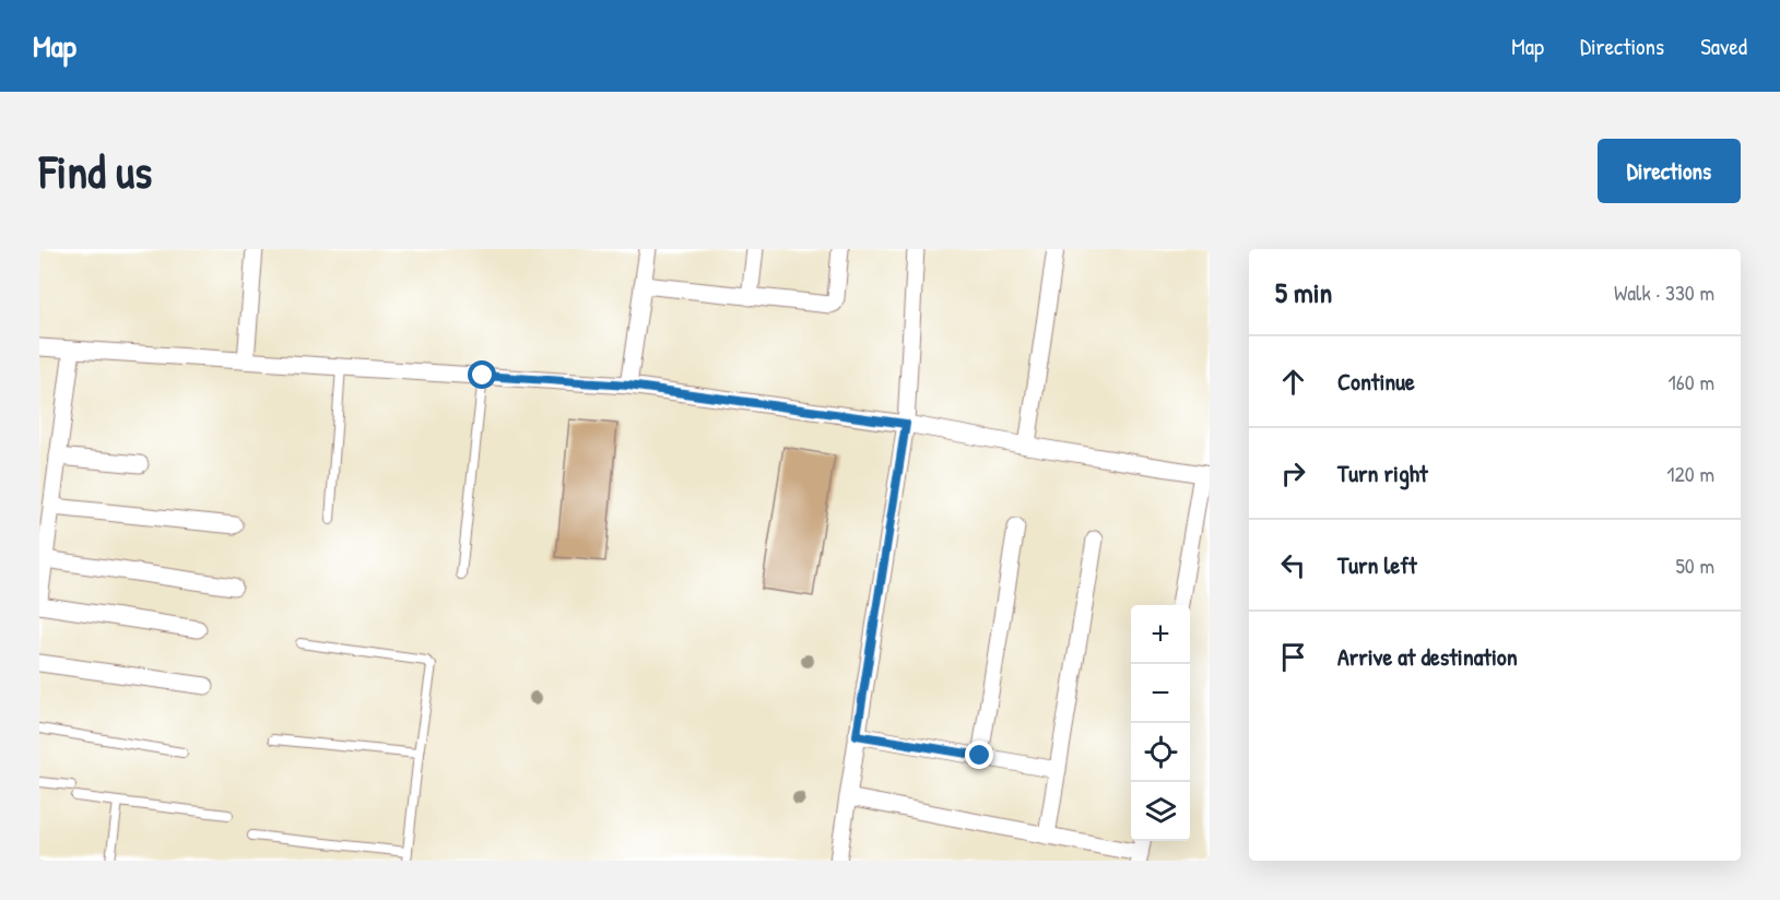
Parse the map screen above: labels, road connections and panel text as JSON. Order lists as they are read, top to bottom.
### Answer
{
  "page": {
    "header": "Map",
    "nav": ["Map", "Directions", "Saved"],
    "buttons": "Directions",
    "title": "Find us",
    "heading": ["5 min", "Walk · 330 m"],
    "list": [
      ["Continue", "160 m"],
      ["Turn right", "120 m"],
      ["Turn left", "50 m"],
      "Arrive at destination"
    ],
    "map_buttons": ["+", "−"]
  }
}
